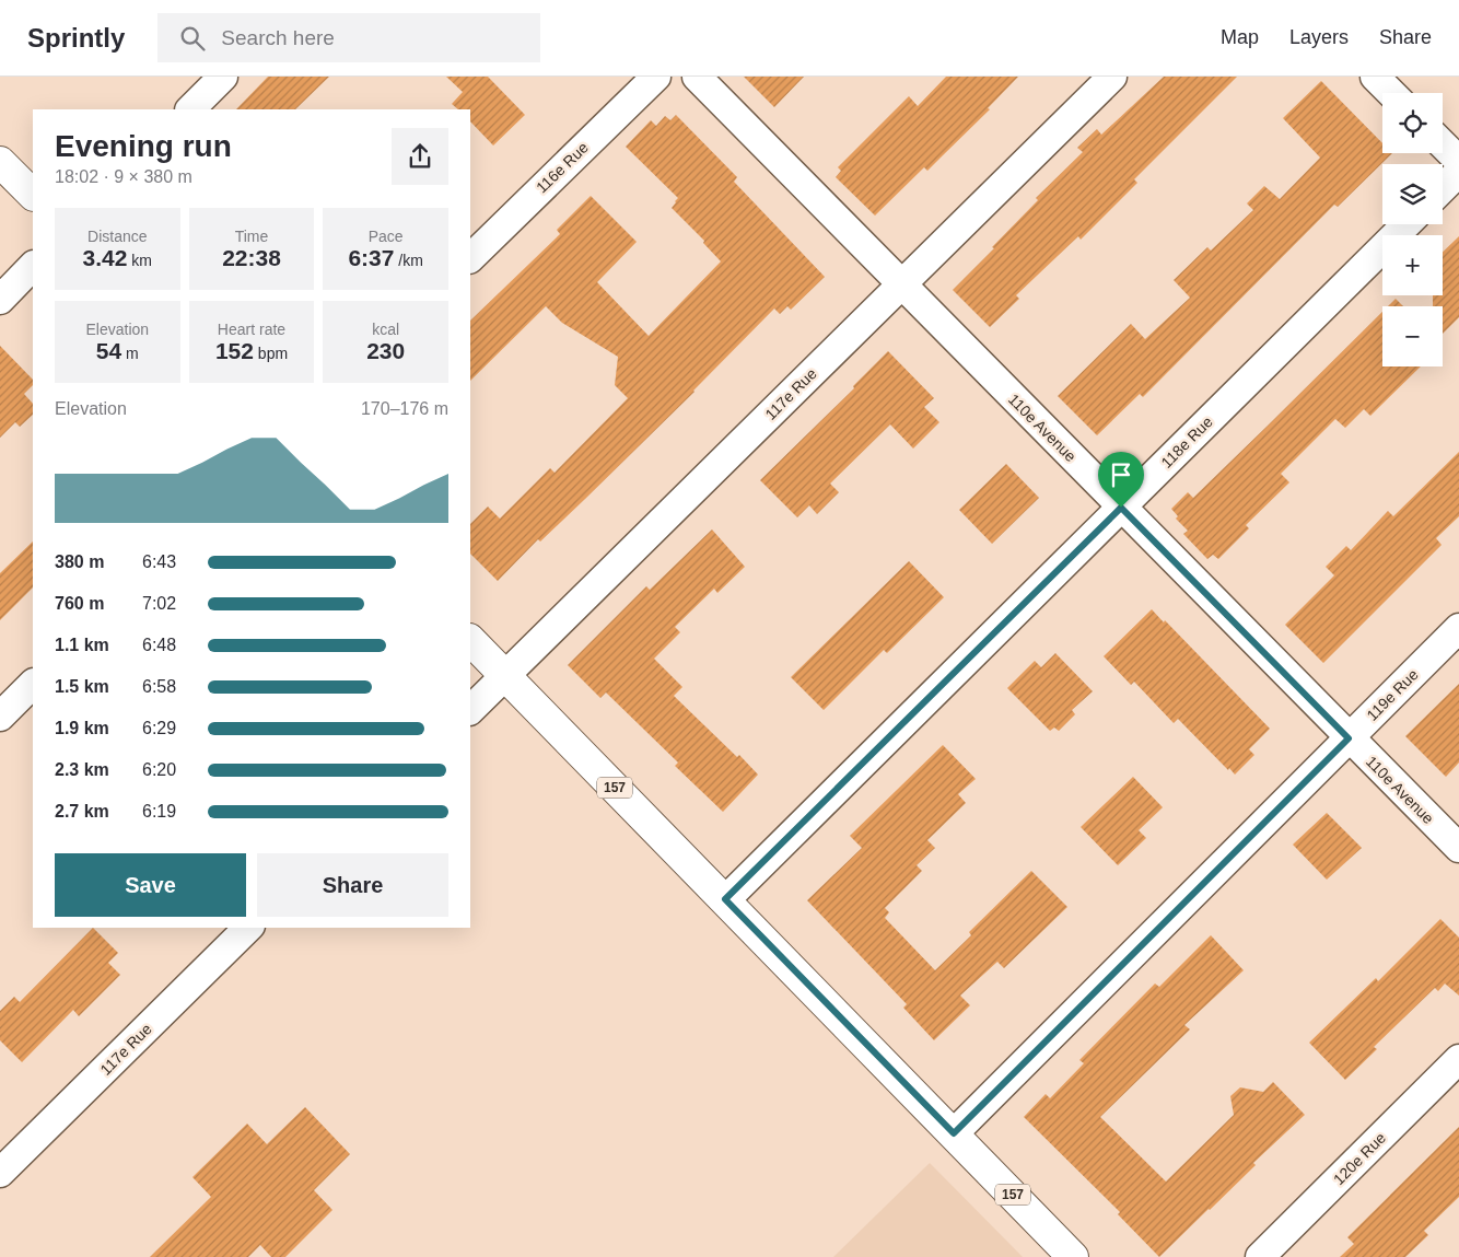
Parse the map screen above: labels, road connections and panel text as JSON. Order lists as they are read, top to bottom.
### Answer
{
  "streets": {
    "main road": ["157"],
    "street": [
      "116e Rue",
      "117e Rue",
      "110e Avenue",
      "118e Rue",
      "119e Rue",
      "120e Rue"
    ]
  },
  "crossings": [
    ["117e Rue", "110e Avenue"],
    ["117e Rue", "157"],
    ["110e Avenue", "118e Rue"],
    ["110e Avenue", "119e Rue"],
    ["118e Rue", "157"],
    ["119e Rue", "157"]
  ],
  "page": {
    "header": "Sprintly",
    "search": "Search here",
    "nav": ["Map", "Layers", "Share"],
    "map_buttons": ["+", "−"],
    "heading": ["Evening run", "18:02 · 9 × 380 m"],
    "stats": [
      ["Distance", "3.42 km"],
      ["Time", "22:38"],
      ["Pace", "6:37 /km"],
      ["Elevation", "54 m"],
      ["Heart rate", "152 bpm"],
      ["kcal", "230"]
    ],
    "chart": ["Elevation", "170–176 m"],
    "list": [
      {
        "name": "380 m",
        "note": "6:43"
      },
      {
        "name": "760 m",
        "note": "7:02"
      },
      {
        "name": "1.1 km",
        "note": "6:48"
      },
      {
        "name": "1.5 km",
        "note": "6:58"
      },
      {
        "name": "1.9 km",
        "note": "6:29"
      },
      {
        "name": "2.3 km",
        "note": "6:20"
      },
      {
        "name": "2.7 km",
        "note": "6:19"
      }
    ],
    "buttons": ["Save", "Share"]
  }
}
